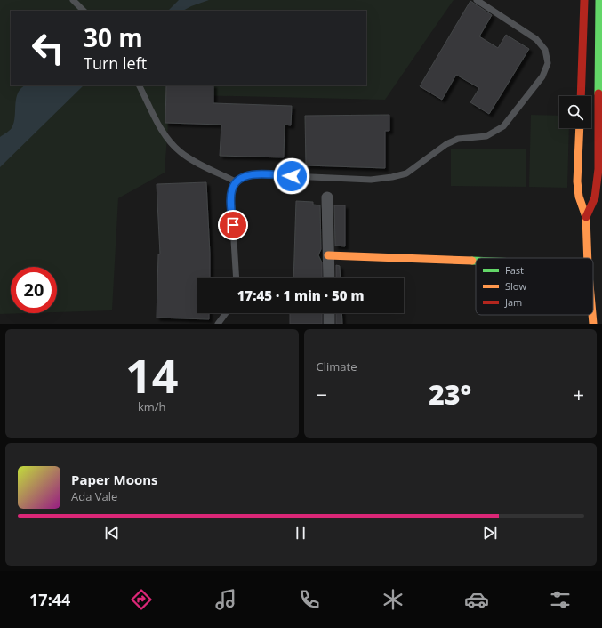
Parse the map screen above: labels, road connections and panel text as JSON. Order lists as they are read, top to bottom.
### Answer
{
  "legend": ["Fast", "Slow", "Jam"],
  "page": {
    "turn": ["30 m", "Turn left"],
    "limit": "20",
    "trip": "17:45 · 1 min · 50 m",
    "tile": [
      ["14", "km/h"],
      "Climate"
    ],
    "heat": ["−", "23°", "+"],
    "song": ["Paper Moons", "Ada Vale"],
    "tabs": "17:44"
  }
}
